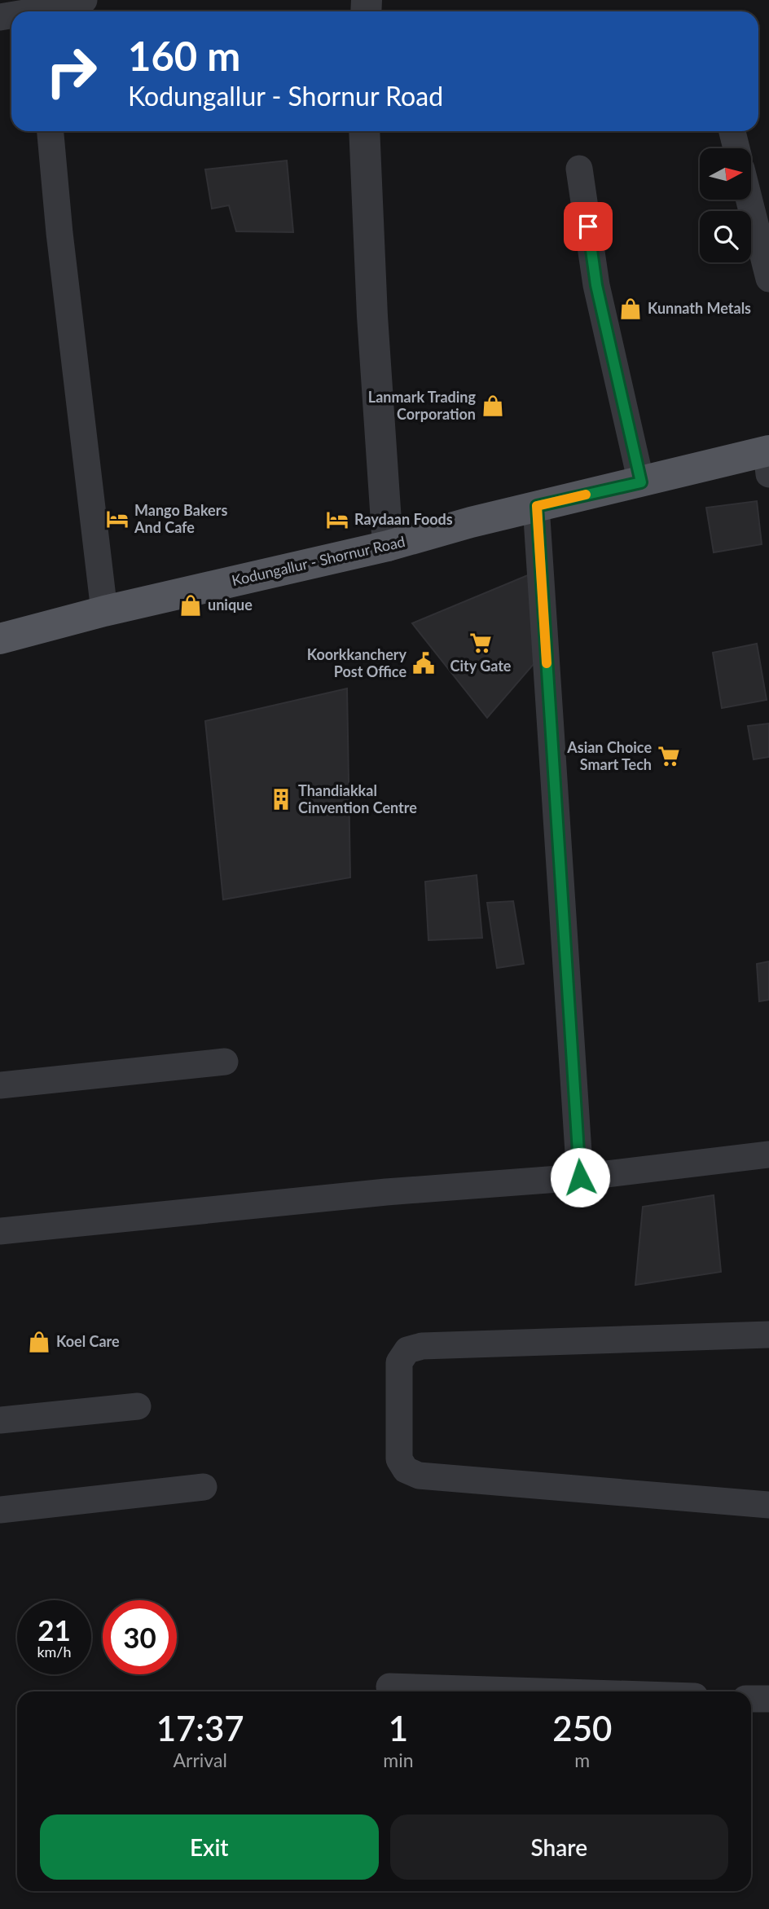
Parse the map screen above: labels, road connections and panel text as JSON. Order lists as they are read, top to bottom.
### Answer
{
  "streets": {
    "main road": ["Kodungallur - Shornur Road"]
  },
  "places": {
    "shop": [
      "Kunnath Metals",
      "Lanmark Trading Corporation",
      "unique",
      "Koel Care"
    ],
    "hotel": ["Mango Bakers And Cafe", "Raydaan Foods"],
    "supermarket": ["City Gate", "Asian Choice Smart Tech"],
    "public building": ["Koorkkanchery Post Office"],
    "building": ["Thandiakkal Cinvention Centre"]
  },
  "north": "right",
  "page": {
    "turn": ["160 m", "Kodungallur - Shornur Road"],
    "speed": "21 km/h",
    "limit": "30",
    "eta": [
      "17:37",
      "Arrival",
      "1",
      "min",
      "250",
      "m"
    ],
    "buttons": ["Exit", "Share"]
  }
}
